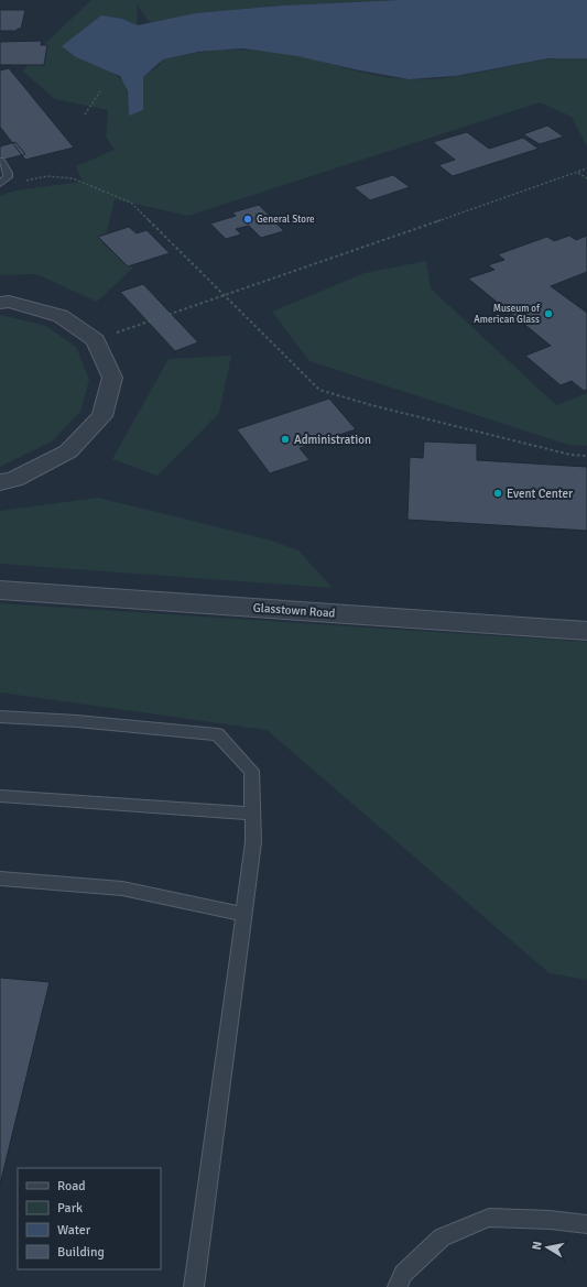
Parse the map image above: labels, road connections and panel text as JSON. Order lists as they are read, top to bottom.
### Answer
{
  "streets": {
    "street": ["Glasstown Road"]
  },
  "places": [
    "General Store",
    "Museum of American Glass",
    "Administration",
    "Event Center"
  ],
  "legend": [
    "Road",
    "Park",
    "Water",
    "Building"
  ],
  "north": "left"
}
